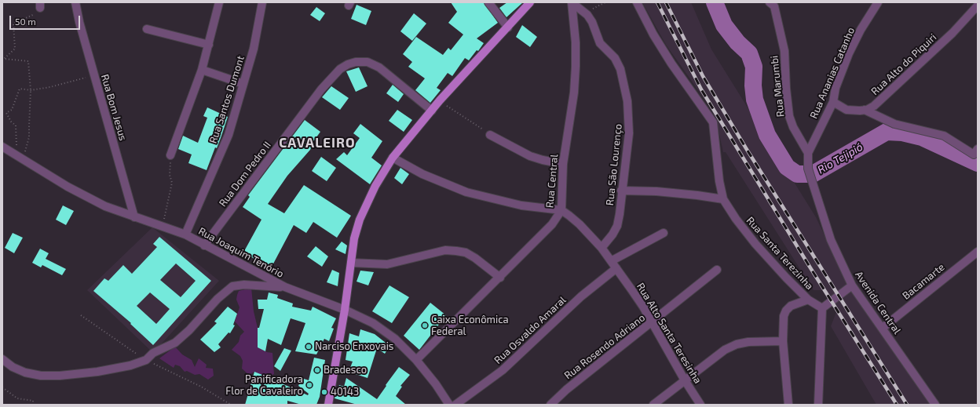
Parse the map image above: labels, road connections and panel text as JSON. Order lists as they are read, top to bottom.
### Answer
{
  "streets": {
    "street": [
      "Rua Alto do Piquiri",
      "Rua Ananias Catanho",
      "Rua Marumbi",
      "Rua Santos Dumont",
      "Rua Bom Jesus",
      "Rua São Lourenço",
      "Rua Dom Pedro II",
      "Rua Central",
      "Rua Joaquim Tenório",
      "Rua Santa Terezinha",
      "Bacamarte",
      "Avenida Central",
      "Rua Osvaldo Amaral",
      "Rua Alto Santa Teresinha",
      "Rua Rosendo Adriano"
    ]
  },
  "crossings": [
    ["Rua Alto do Piquiri", "Rua Ananias Catanho"],
    ["Rua Ananias Catanho", "Rua Marumbi"],
    ["Rua Marumbi", "Avenida Central"],
    ["Rua Santos Dumont", "Rua Joaquim Tenório"],
    ["Rua Bom Jesus", "Rua Joaquim Tenório"],
    ["Rua São Lourenço", "Rua Central"],
    ["Rua São Lourenço", "Rua Alto Santa Teresinha"],
    ["Rua Dom Pedro II", "Rua Joaquim Tenório"],
    ["Rua Central", "Rua Joaquim Tenório"],
    ["Rua Central", "Rua Alto Santa Teresinha"],
    ["Bacamarte", "Avenida Central"],
    ["Rua Osvaldo Amaral", "Rua Alto Santa Teresinha"],
    ["Rua Alto Santa Teresinha", "Rua Rosendo Adriano"]
  ],
  "districts": ["CAVALEIRO"],
  "water": ["Rio Tejipió"],
  "places": [
    "Caixa Econômica Federal",
    "Narciso Enxovais",
    "Bradesco",
    "Panificadora Flor de Cavaleiro",
    "40143"
  ],
  "scale_bar": "50 m"
}
